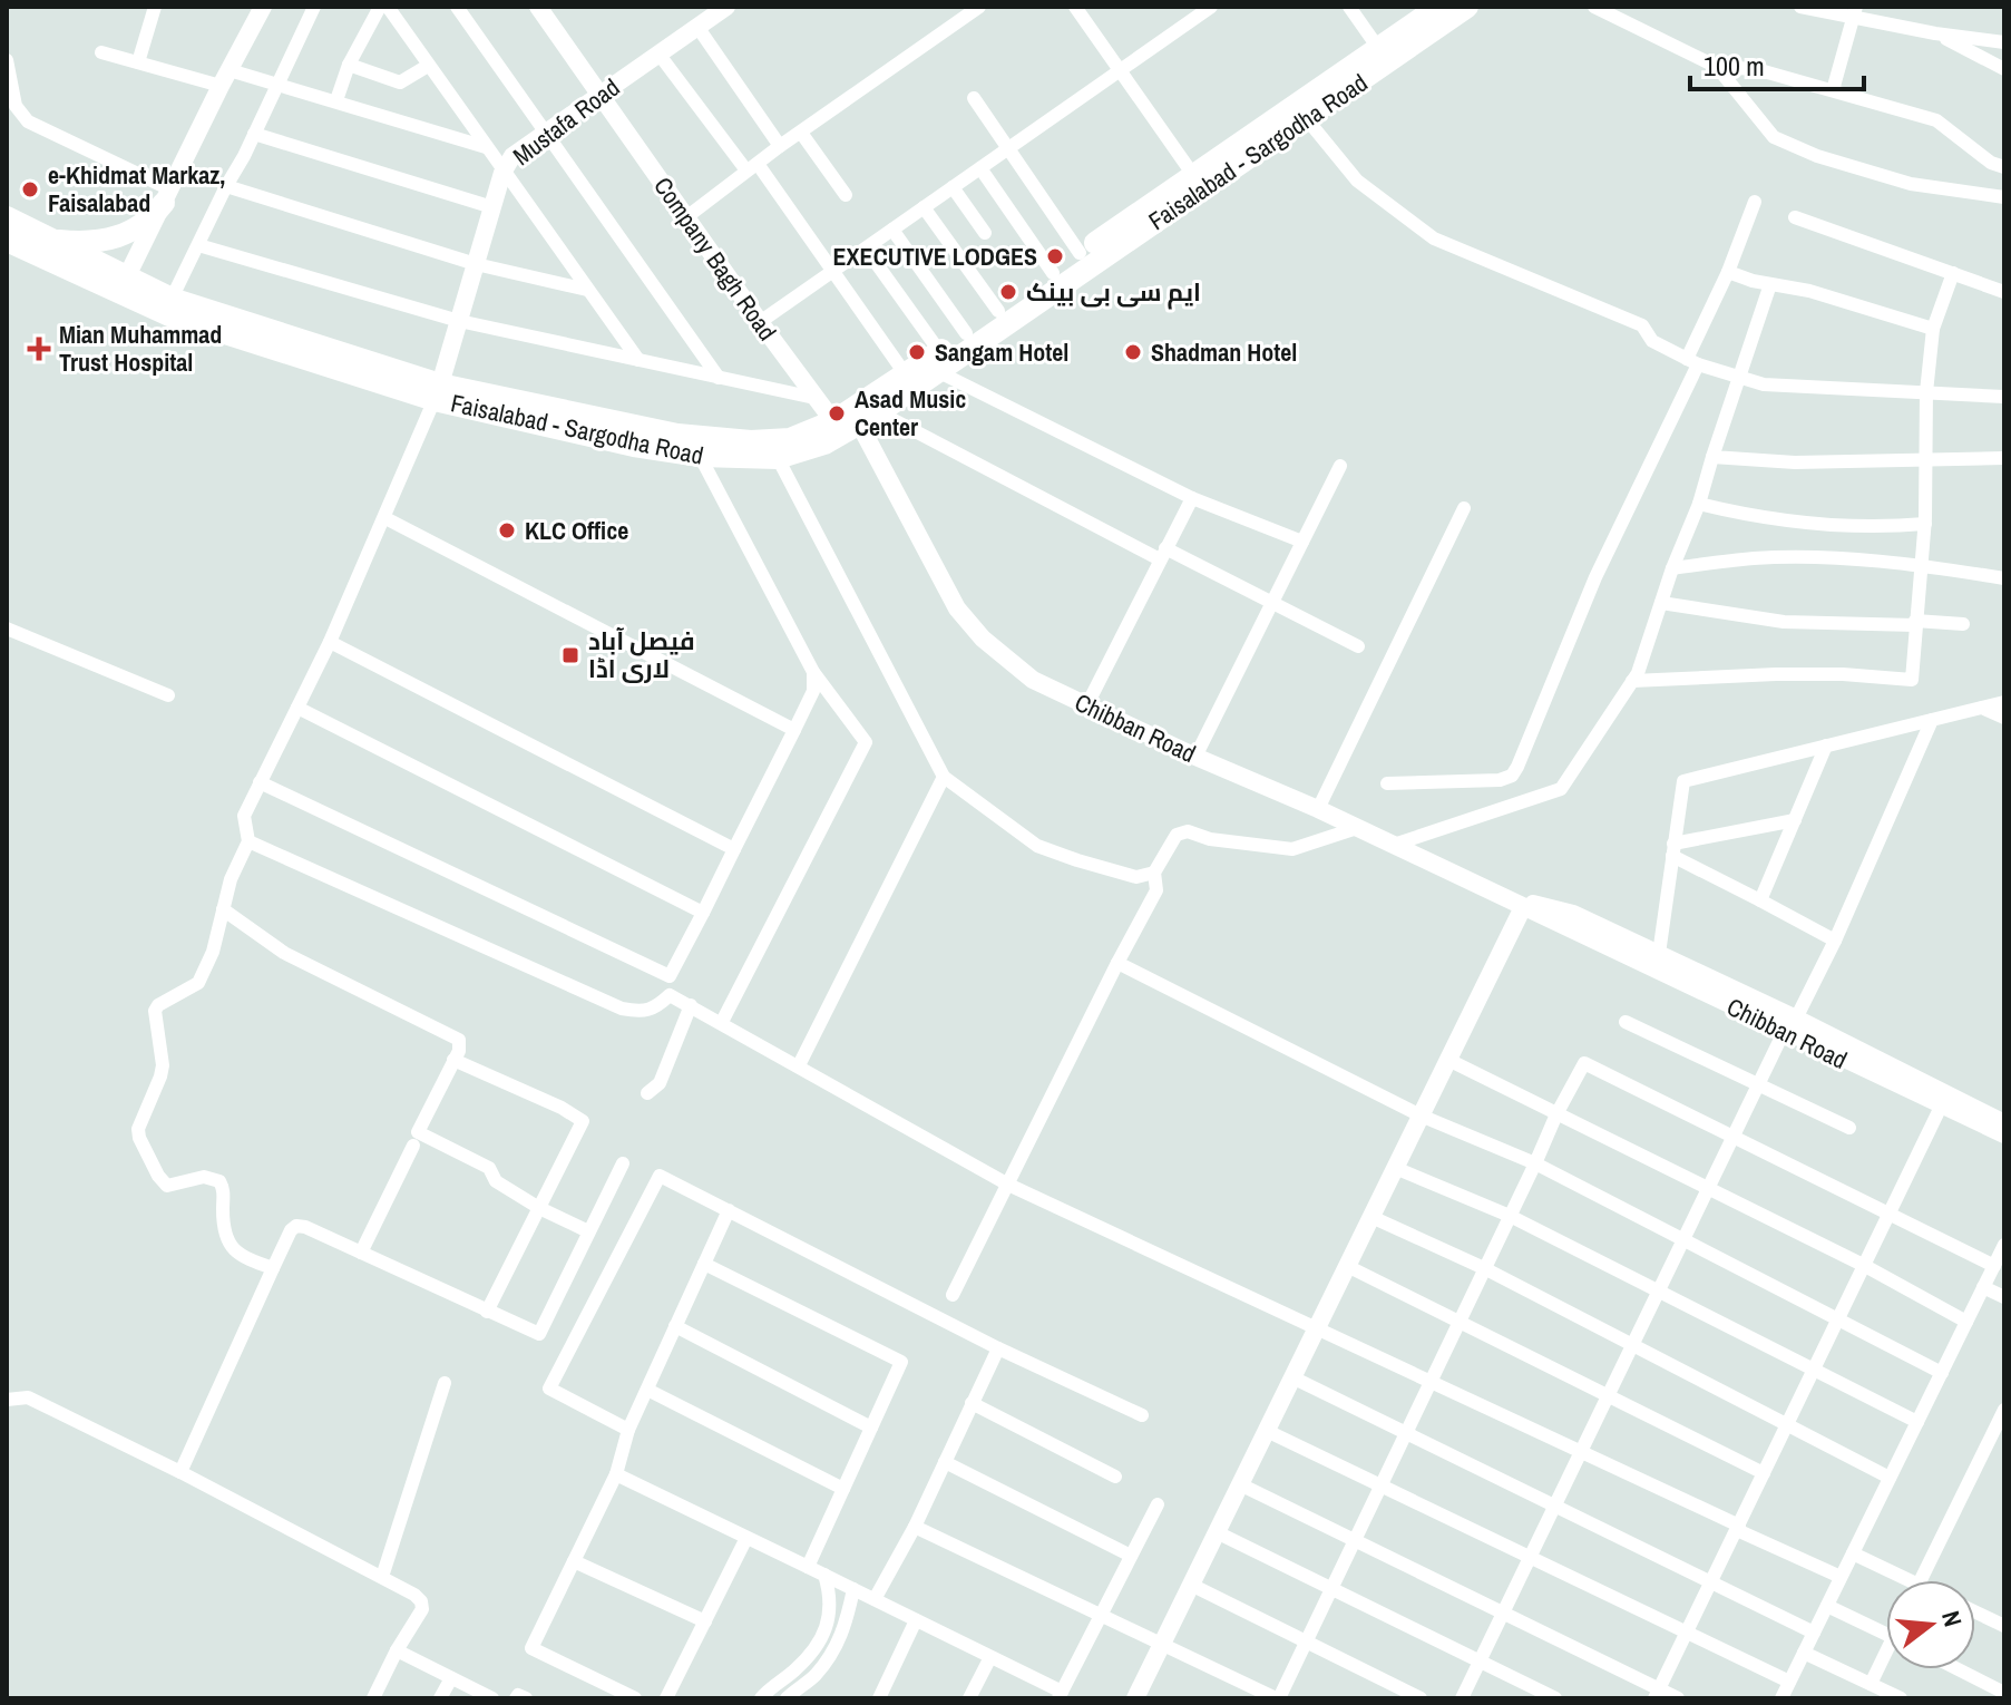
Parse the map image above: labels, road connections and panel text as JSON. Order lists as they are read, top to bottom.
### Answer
{
  "streets": {
    "main road": ["Faisalabad - Sargodha Road"],
    "street": ["Mustafa Road", "Company Bagh Road", "Chibban Road"]
  },
  "crossings": [
    ["Mustafa Road", "Faisalabad - Sargodha Road"],
    ["Mustafa Road", "Company Bagh Road"],
    ["Faisalabad - Sargodha Road", "Company Bagh Road"],
    ["Faisalabad - Sargodha Road", "Chibban Road"]
  ],
  "places": {
    "other": [
      "e-Khidmat Markaz, Faisalabad",
      "EXECUTIVE LODGES",
      "ایم سی بی بینک",
      "Sangam Hotel",
      "Shadman Hotel",
      "Asad Music Center",
      "KLC Office"
    ],
    "health": ["Mian Muhammad Trust Hospital"],
    "transit": ["فیصل آباد لاری اڈا"]
  },
  "scale_bar": "100 m",
  "north": "right"
}
